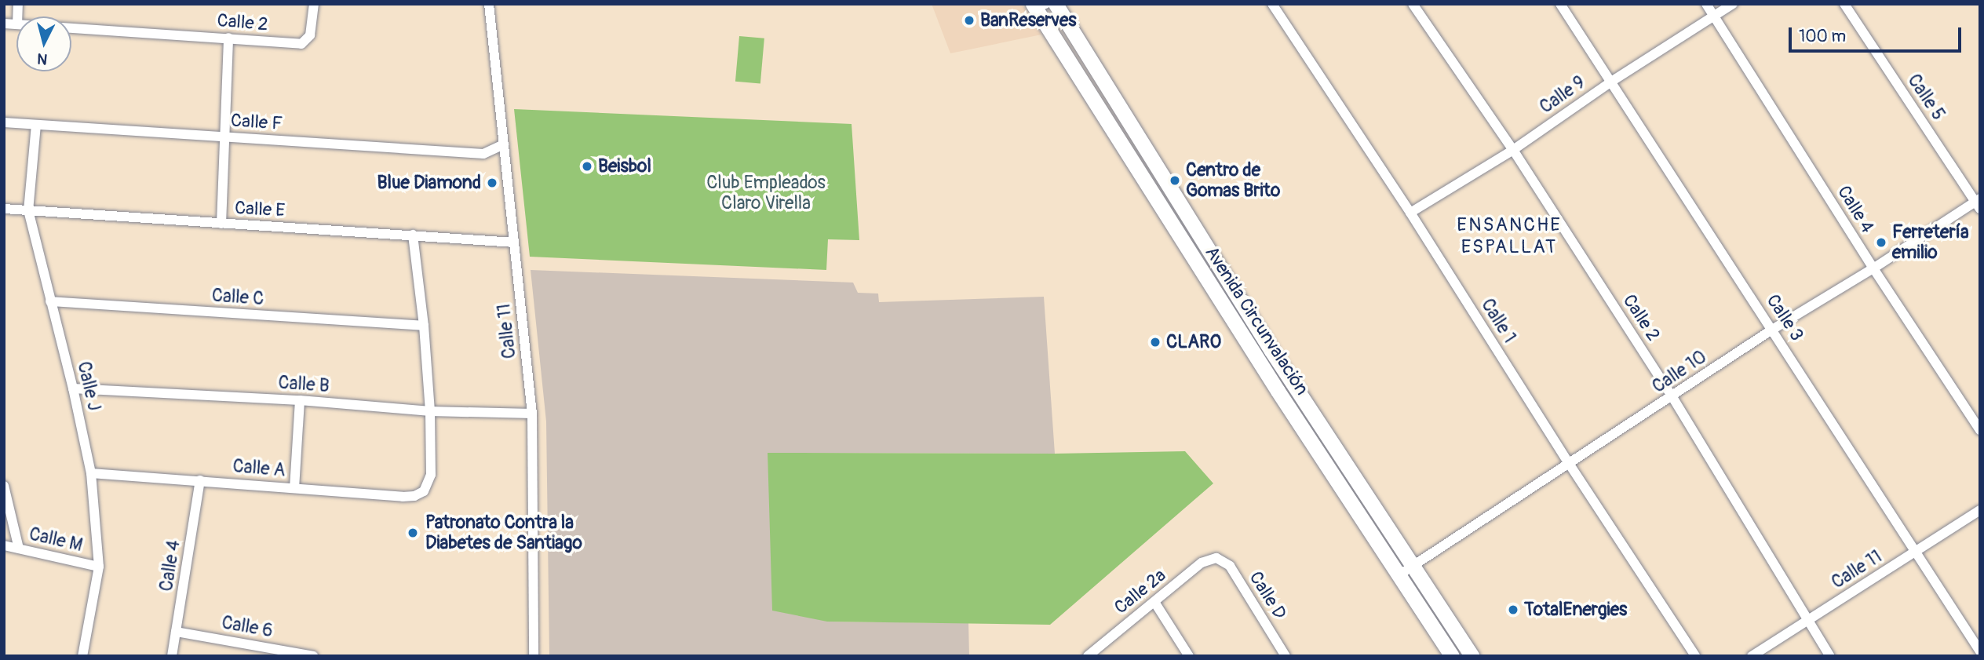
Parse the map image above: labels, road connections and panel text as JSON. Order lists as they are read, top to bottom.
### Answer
{
  "streets": {
    "main road": ["Avenida Circunvalación"],
    "street": [
      "Calle 2",
      "Calle 9",
      "Calle 5",
      "Calle F",
      "Calle E",
      "Calle 4",
      "Calle C",
      "Calle 3",
      "Calle 1",
      "Calle 11",
      "Calle 10",
      "Calle B",
      "Calle J",
      "Calle A",
      "Calle M",
      "Calle 2a",
      "Calle D",
      "Calle 6"
    ]
  },
  "crossings": [
    ["Calle 2", "Calle 9"],
    ["Calle 2", "Calle 11"],
    ["Calle 2", "Calle 10"],
    ["Calle 9", "Calle 4"],
    ["Calle 9", "Calle 3"],
    ["Calle 9", "Calle 1"],
    ["Calle 5", "Calle 10"],
    ["Calle F", "Calle 11"],
    ["Calle F", "Calle J"],
    ["Calle E", "Calle 11"],
    ["Calle E", "Calle J"],
    ["Calle 4", "Calle 10"],
    ["Calle 4", "Calle A"],
    ["Calle 4", "Calle 6"],
    ["Calle C", "Calle J"],
    ["Calle 3", "Calle 11"],
    ["Calle 3", "Calle 10"],
    ["Avenida Circunvalación", "Calle 10"],
    ["Calle 1", "Calle 10"],
    ["Calle 11", "Calle B"],
    ["Calle B", "Calle J"],
    ["Calle B", "Calle A"],
    ["Calle J", "Calle A"],
    ["Calle J", "Calle M"],
    ["Calle 2a", "Calle D"]
  ],
  "districts": ["ENSANCHE ESPALLAT"],
  "parks": ["Club Empleados Claro Virella"],
  "places": [
    "BanReserves",
    "Beisbol",
    "Centro de Gomas Brito",
    "Blue Diamond",
    "Ferretería emilio",
    "CLARO",
    "Patronato Contra la Diabetes de Santiago",
    "TotalEnergies"
  ],
  "scale_bar": "100 m",
  "north": "bottom"
}
